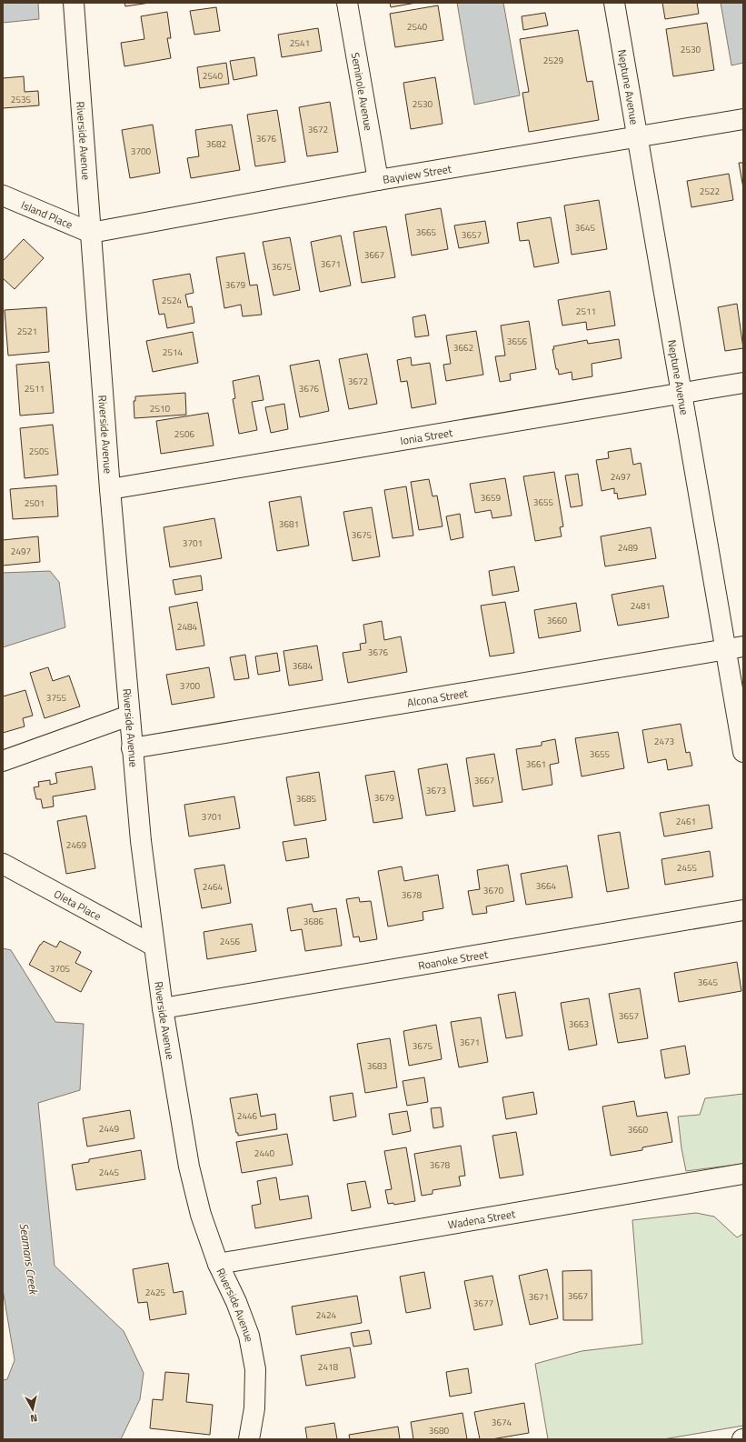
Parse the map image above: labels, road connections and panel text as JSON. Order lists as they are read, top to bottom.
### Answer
{
  "streets": {
    "street": [
      "Neptune Avenue",
      "Seminole Avenue",
      "Riverside Avenue",
      "Bayview Street",
      "Island Place",
      "Ionia Street",
      "Alcona Street",
      "Oleta Place",
      "Roanoke Street",
      "Wadena Street"
    ]
  },
  "crossings": [
    ["Neptune Avenue", "Bayview Street"],
    ["Neptune Avenue", "Ionia Street"],
    ["Neptune Avenue", "Alcona Street"],
    ["Seminole Avenue", "Bayview Street"],
    ["Riverside Avenue", "Bayview Street"],
    ["Riverside Avenue", "Island Place"],
    ["Riverside Avenue", "Ionia Street"],
    ["Riverside Avenue", "Alcona Street"],
    ["Riverside Avenue", "Oleta Place"],
    ["Riverside Avenue", "Roanoke Street"],
    ["Riverside Avenue", "Wadena Street"],
    ["Bayview Street", "Island Place"]
  ],
  "water": ["Seamans Creek"],
  "house_numbers": [
    "2540",
    "2541",
    "2530",
    "2529",
    "2540",
    "2535",
    "2530",
    "3672",
    "3676",
    "3682",
    "3700",
    "2522",
    "3645",
    "3665",
    "3657",
    "3667",
    "3671",
    "3675",
    "3679",
    "2524",
    "2511",
    "2521",
    "3656",
    "3662",
    "2514",
    "3672",
    "2511",
    "3676",
    "2510",
    "2506",
    "2505",
    "2497",
    "3659",
    "3655",
    "2501",
    "3681",
    "3675",
    "3701",
    "2489",
    "2497",
    "2481",
    "3660",
    "2484",
    "3676",
    "3684",
    "3700",
    "3755",
    "2473",
    "3655",
    "3661",
    "3667",
    "3673",
    "3679",
    "3685",
    "3701",
    "2461",
    "2469",
    "2455",
    "3664",
    "2464",
    "3670",
    "3678",
    "3686",
    "2456",
    "3705",
    "3645",
    "3657",
    "3663",
    "3671",
    "3675",
    "3683",
    "2446",
    "2449",
    "3660",
    "2440",
    "3678",
    "2445",
    "2425",
    "3667",
    "3671",
    "3677",
    "2424",
    "2418",
    "3674",
    "3680"
  ],
  "north": "bottom"
}
